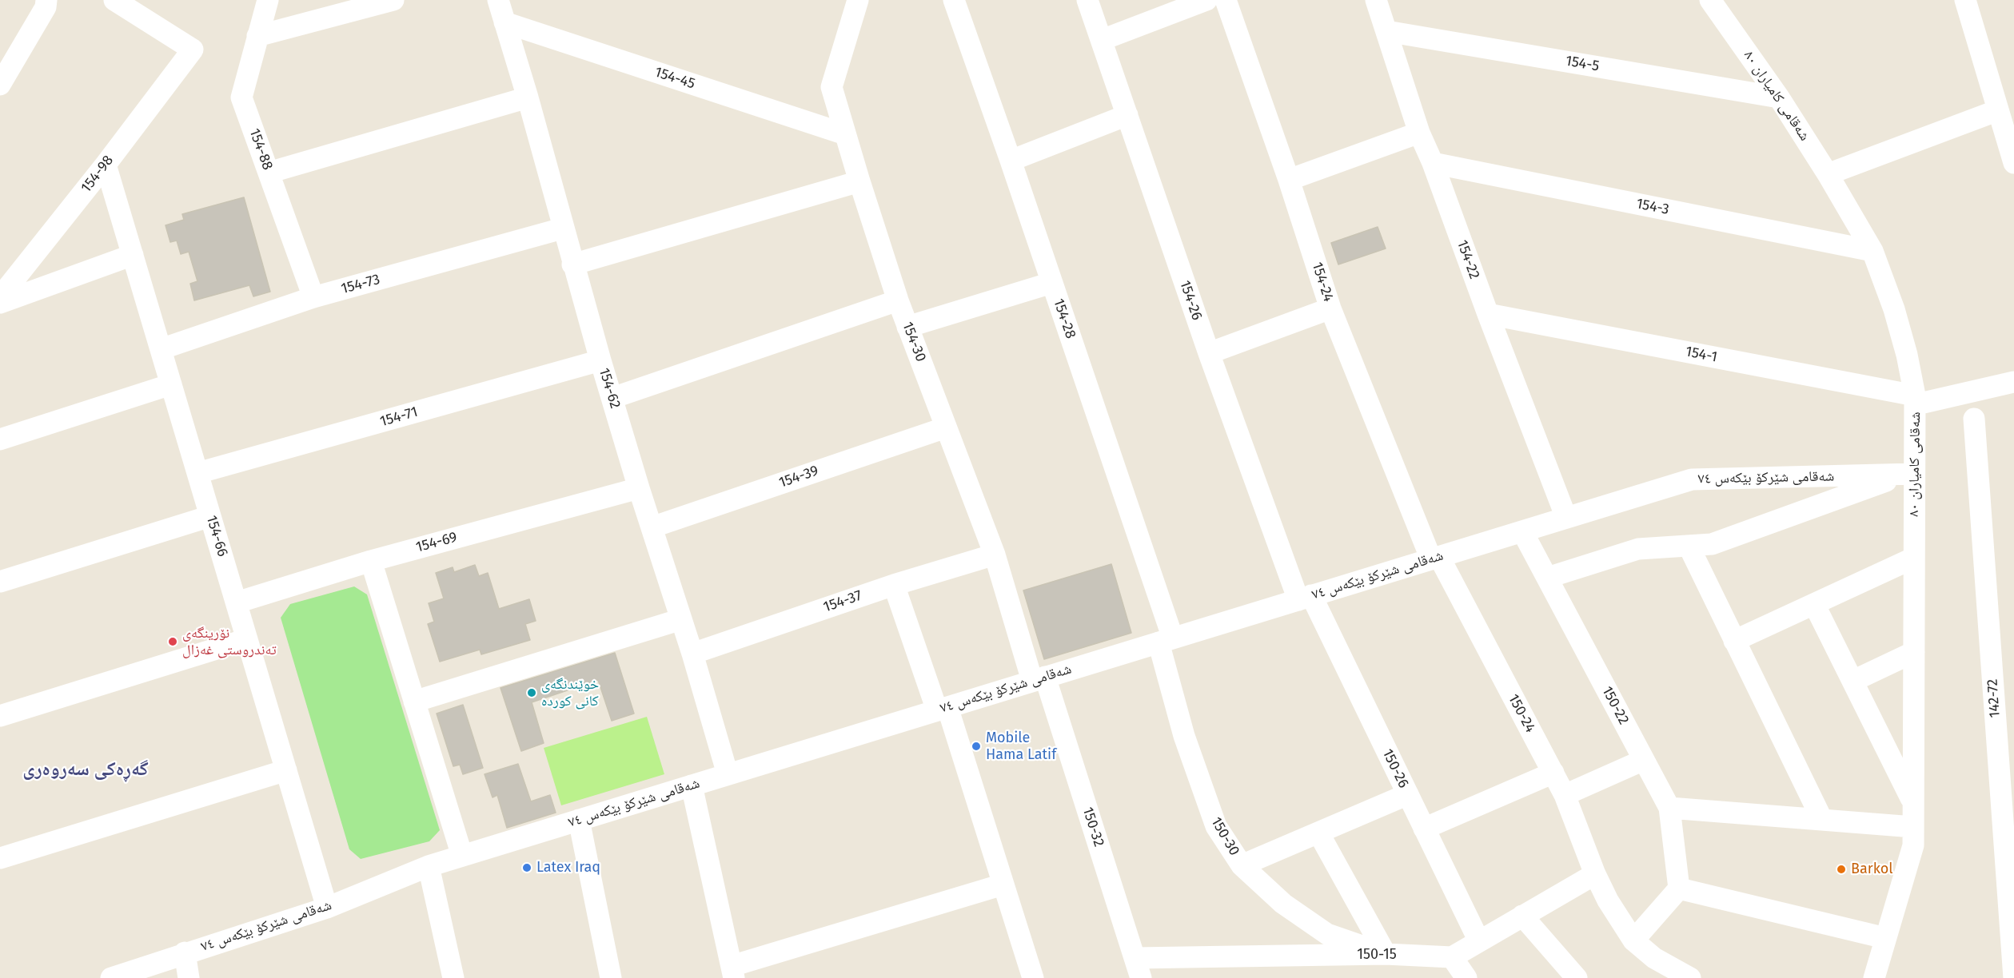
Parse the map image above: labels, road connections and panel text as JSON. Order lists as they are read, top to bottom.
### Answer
{
  "streets": {
    "street": [
      "154-5",
      "154-45",
      "شەقامی کامیاران ٨٠",
      "154-88",
      "154-98",
      "154-3",
      "154-22",
      "154-24",
      "154-73",
      "154-26",
      "154-28",
      "154-30",
      "154-1",
      "154-62",
      "154-71",
      "154-39",
      "شەقامی شێرکۆ بێکەس ٧٤",
      "154-66",
      "154-69",
      "154-37",
      "142-72",
      "150-22",
      "150-24",
      "150-26",
      "150-32",
      "150-30",
      "150-15"
    ]
  },
  "crossings": [
    ["154-5", "شەقامی کامیاران ٨٠"],
    ["154-5", "154-22"],
    ["154-45", "154-30"],
    ["154-45", "154-62"],
    ["شەقامی کامیاران ٨٠", "154-3"],
    ["شەقامی کامیاران ٨٠", "154-1"],
    ["شەقامی کامیاران ٨٠", "شەقامی شێرکۆ بێکەس ٧٤"],
    ["154-88", "154-73"],
    ["154-98", "154-66"],
    ["154-3", "154-22"],
    ["154-22", "154-1"],
    ["154-22", "شەقامی شێرکۆ بێکەس ٧٤"],
    ["154-24", "شەقامی شێرکۆ بێکەس ٧٤"],
    ["154-24", "150-24"],
    ["154-73", "154-62"],
    ["154-73", "154-66"],
    ["154-26", "شەقامی شێرکۆ بێکەس ٧٤"],
    ["154-26", "150-26"],
    ["154-28", "شەقامی شێرکۆ بێکەس ٧٤"],
    ["154-28", "150-30"],
    ["154-30", "154-39"],
    ["154-30", "شەقامی شێرکۆ بێکەس ٧٤"],
    ["154-30", "154-37"],
    ["154-30", "150-32"],
    ["154-62", "154-71"],
    ["154-62", "154-39"],
    ["154-62", "شەقامی شێرکۆ بێکەس ٧٤"],
    ["154-62", "154-69"],
    ["154-62", "154-37"],
    ["154-71", "154-66"],
    ["شەقامی شێرکۆ بێکەس ٧٤", "154-66"],
    ["شەقامی شێرکۆ بێکەس ٧٤", "150-22"],
    ["شەقامی شێرکۆ بێکەس ٧٤", "150-24"],
    ["شەقامی شێرکۆ بێکەس ٧٤", "150-26"],
    ["شەقامی شێرکۆ بێکەس ٧٤", "150-32"],
    ["شەقامی شێرکۆ بێکەس ٧٤", "150-30"],
    ["154-66", "154-69"],
    ["150-32", "150-15"],
    ["150-30", "150-15"]
  ],
  "districts": ["گەڕەکی سەروەری"],
  "places": [
    "نۆرینگەی تەندروستی غەزال",
    "خوێندنگەی کانی کوردە",
    "Mobile Hama Latif",
    "Latex Iraq",
    "Barkol"
  ]
}
